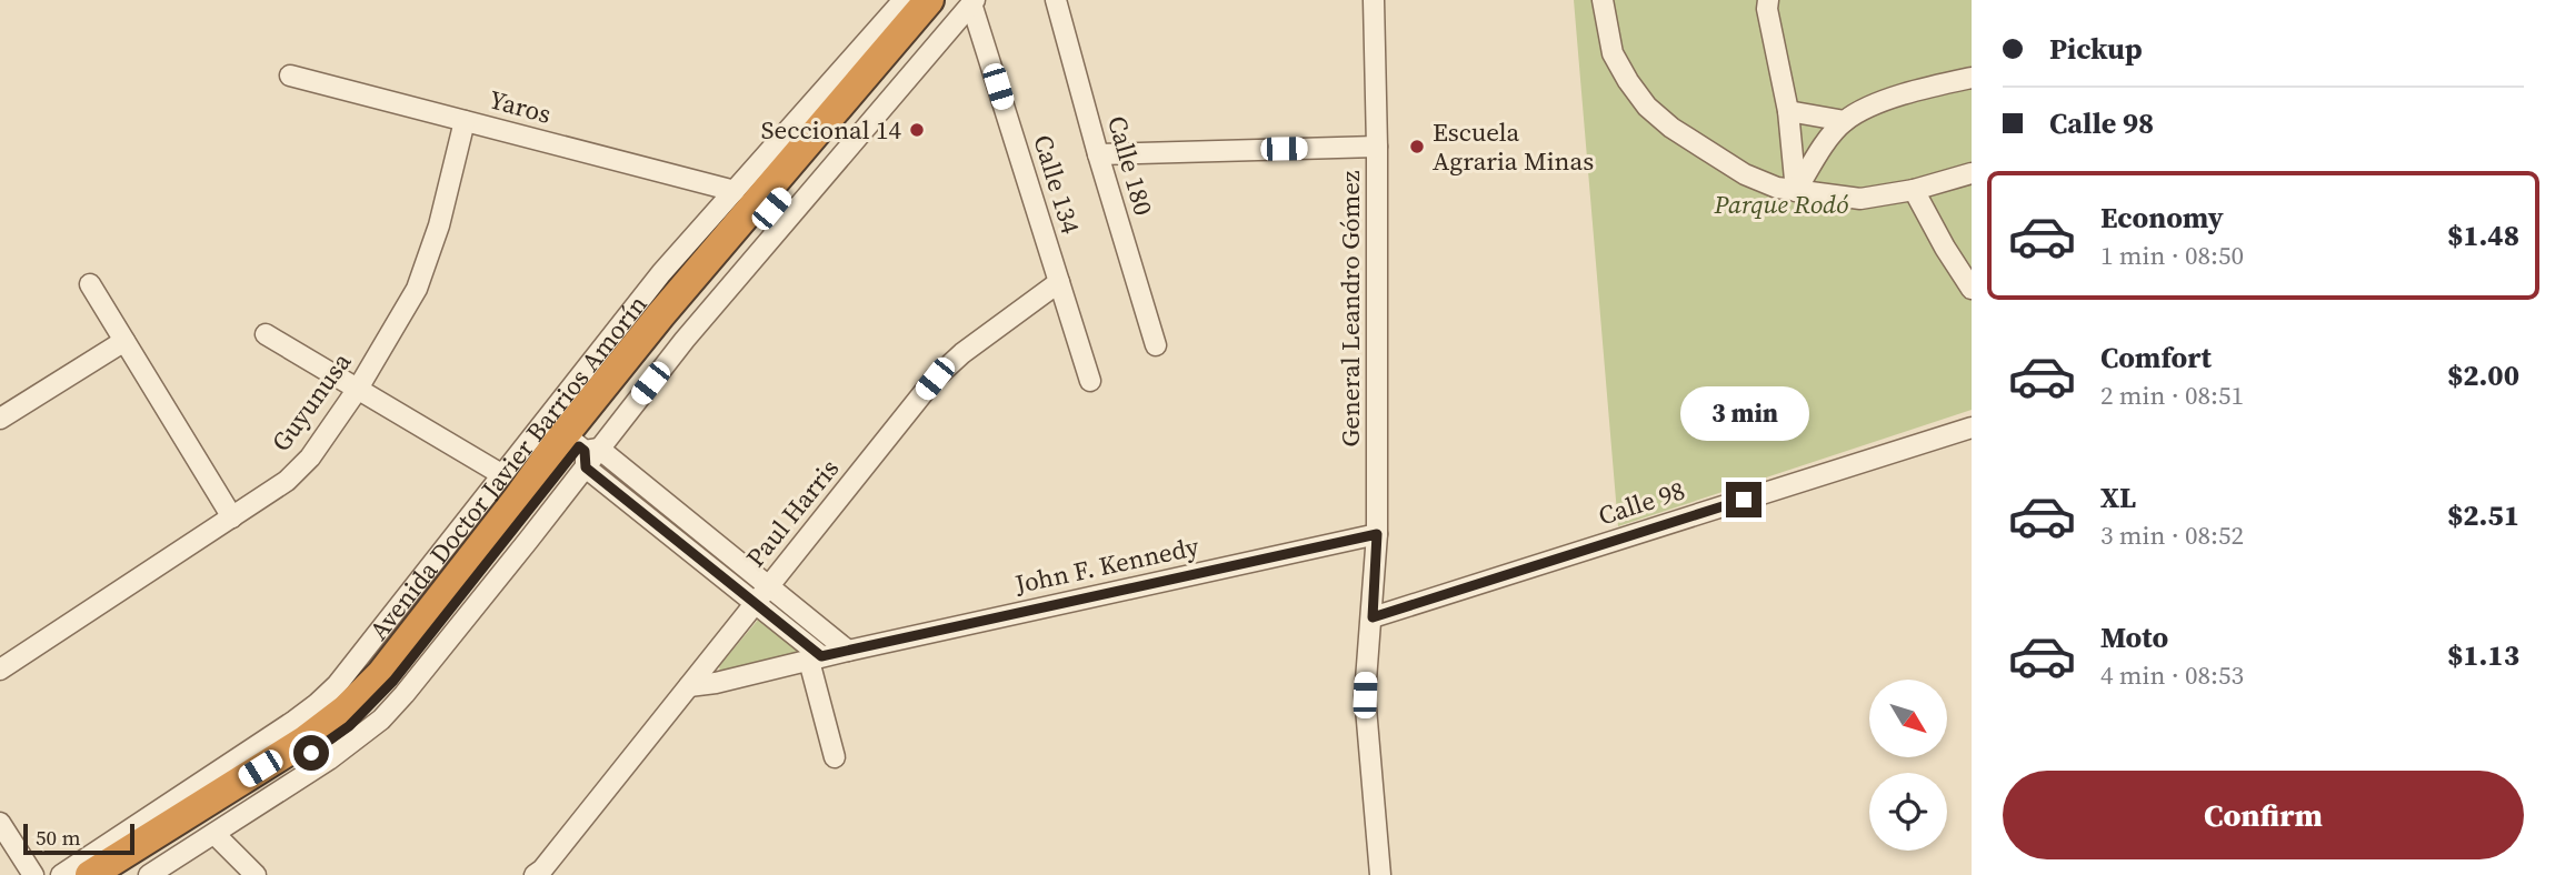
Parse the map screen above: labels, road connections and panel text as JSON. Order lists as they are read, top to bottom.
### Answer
{
  "streets": {
    "highway": ["Avenida Doctor Javier Barrios Amorín"],
    "street": [
      "Yaros",
      "Calle 180",
      "Calle 134",
      "General Leandro Gómez",
      "Guyunusa",
      "Calle 98",
      "Paul Harris",
      "John F. Kennedy"
    ]
  },
  "crossings": [
    ["Yaros", "Guyunusa"],
    ["Yaros", "Avenida Doctor Javier Barrios Amorín"],
    ["Calle 134", "Avenida Doctor Javier Barrios Amorín"],
    ["Calle 134", "Paul Harris"],
    ["General Leandro Gómez", "Calle 98"],
    ["General Leandro Gómez", "John F. Kennedy"],
    ["Paul Harris", "John F. Kennedy"]
  ],
  "parks": ["Parque Rodó"],
  "places": ["Seccional 14", "Escuela Agraria Minas"],
  "scale_bar": "50 m",
  "north": "bottom right",
  "page": {
    "banner": ["Pickup", "Calle 98"],
    "list": [
      {
        "name": "Economy",
        "note": "1 min · 08:50",
        "value": "$1.48"
      },
      {
        "name": "Comfort",
        "note": "2 min · 08:51",
        "value": "$2.00"
      },
      {
        "name": "XL",
        "note": "3 min · 08:52",
        "value": "$2.51"
      },
      {
        "name": "Moto",
        "note": "4 min · 08:53",
        "value": "$1.13"
      }
    ],
    "bubble": "3 min",
    "buttons": "Confirm",
    "scale": "50 m"
  }
}
